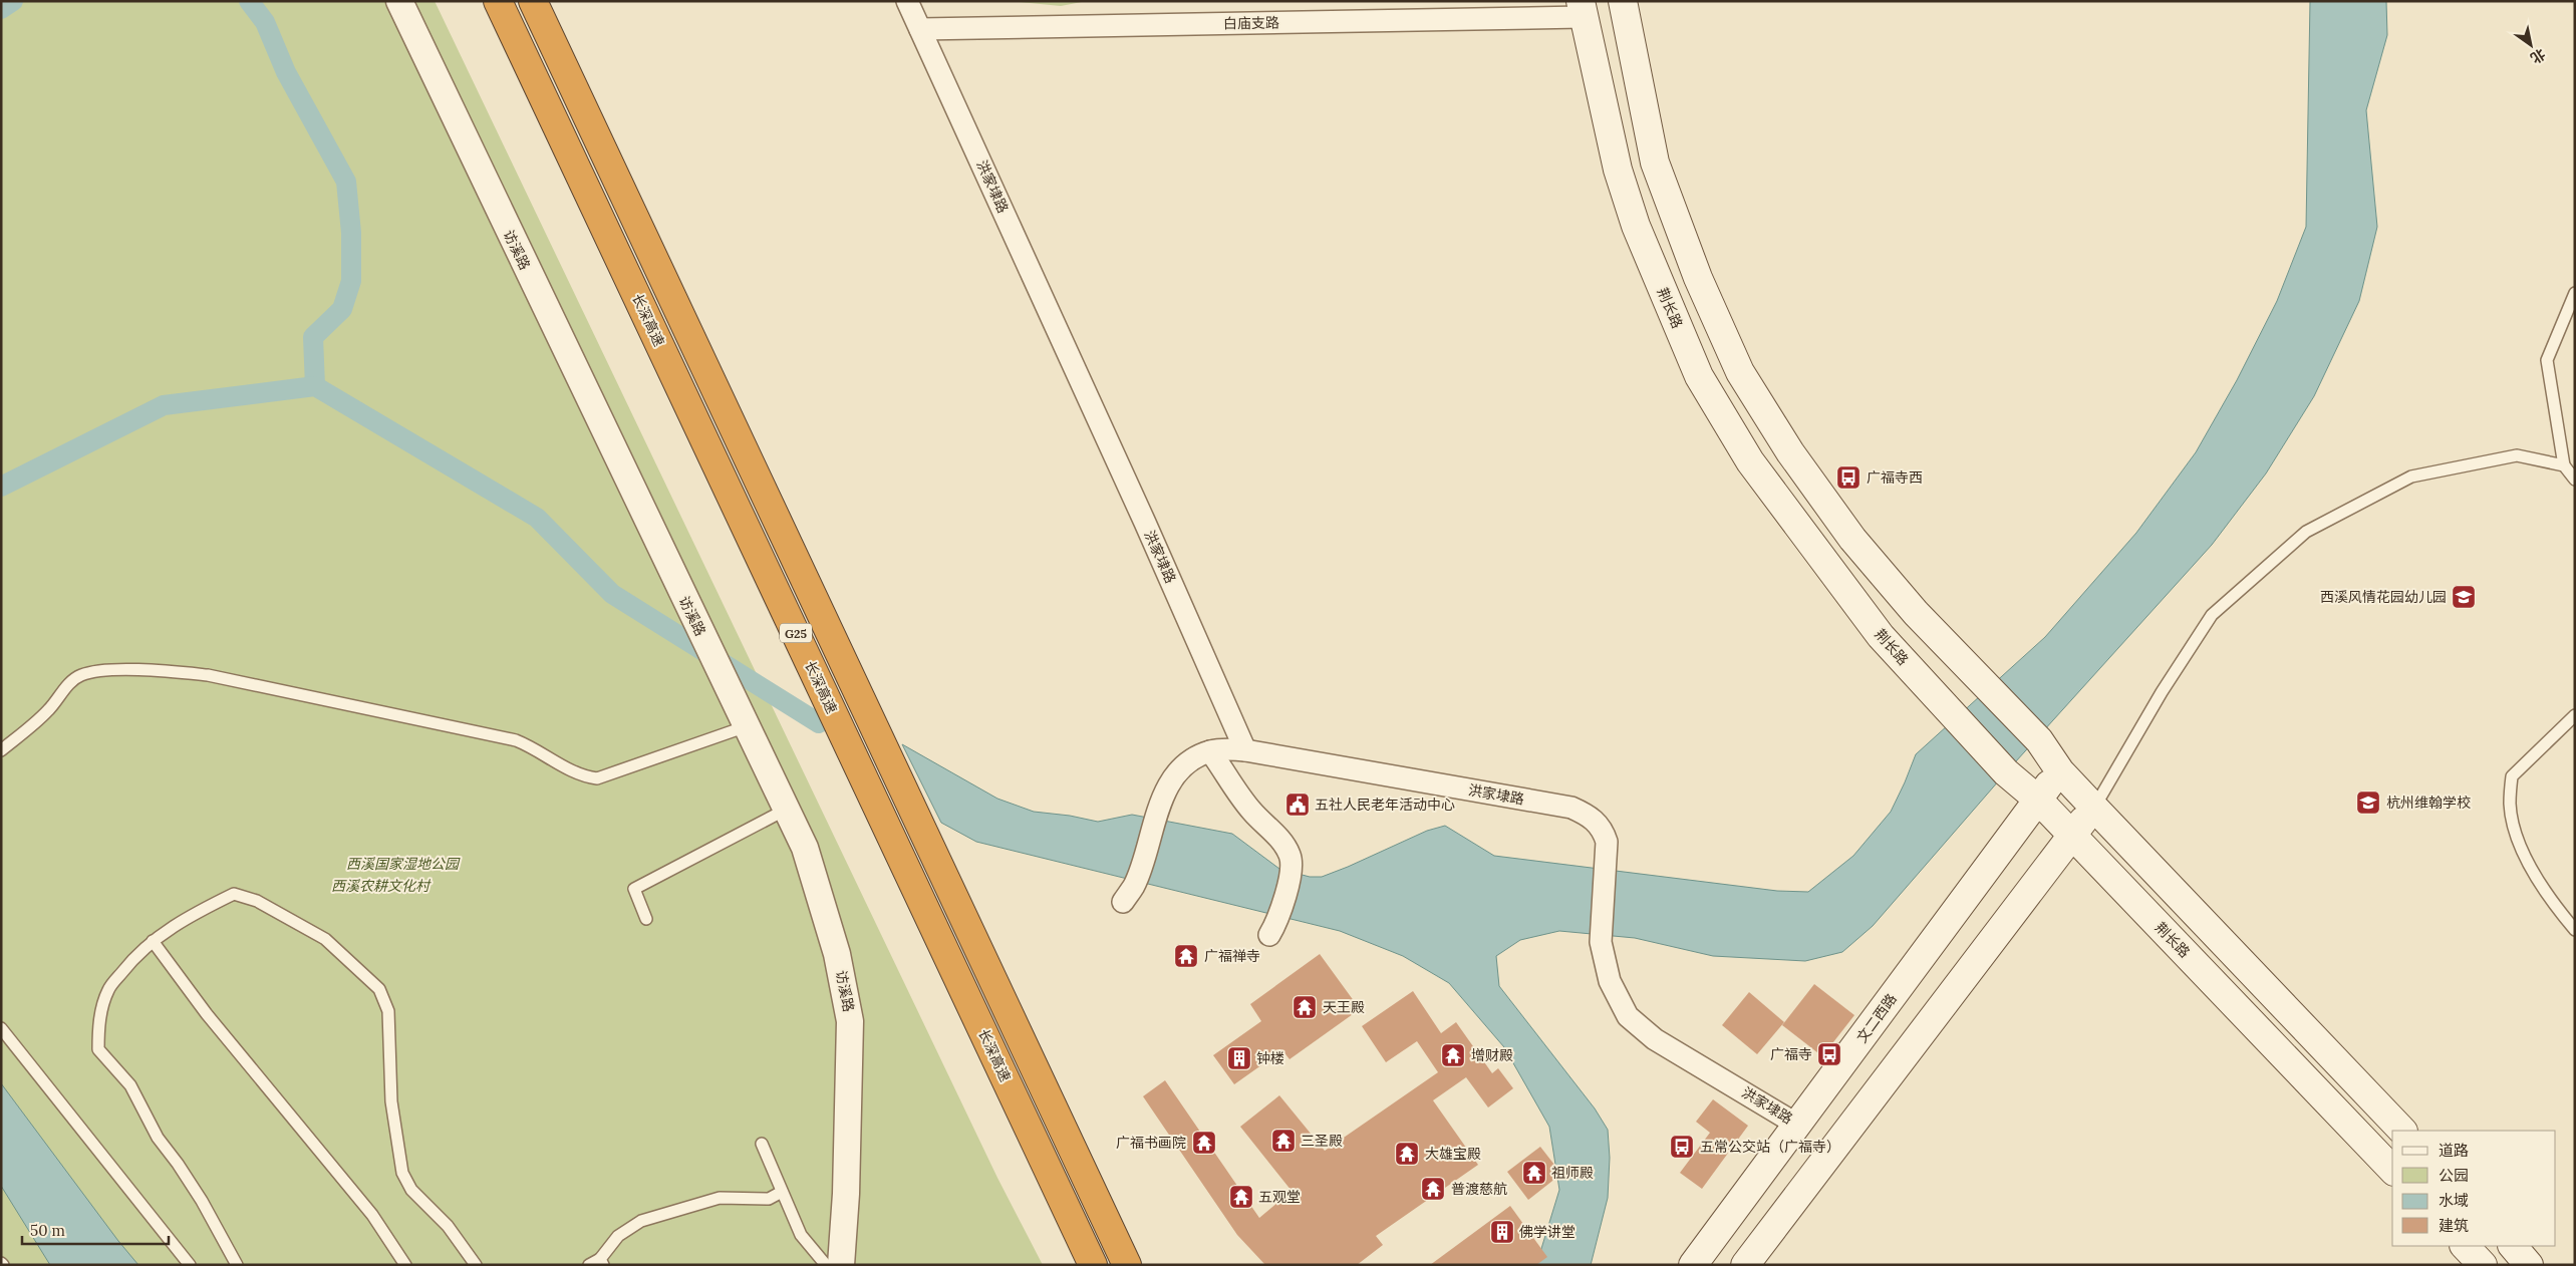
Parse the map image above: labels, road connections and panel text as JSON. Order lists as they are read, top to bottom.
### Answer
{
  "streets": {
    "highway": ["长深高速", "G25"],
    "main road": ["荆长路", "文二西路"],
    "street": ["白庙支路", "洪家埭路", "访溪路"]
  },
  "crossings": [
    ["白庙支路", "洪家埭路"],
    ["白庙支路", "荆长路"],
    ["洪家埭路", "文二西路"],
    ["荆长路", "文二西路"]
  ],
  "parks": ["西溪国家湿地公园", "西溪农耕文化村"],
  "places": {
    "bus stop": ["广福寺西", "广福寺", "五常公交站（广福寺）"],
    "school or university": ["西溪风情花园幼儿园", "杭州维翰学校"],
    "public building": ["五社人民老年活动中心"],
    "temple": [
      "广福禅寺",
      "天王殿",
      "增财殿",
      "三圣殿",
      "广福书画院",
      "大雄宝殿",
      "祖师殿",
      "普渡慈航",
      "五观堂"
    ],
    "building": ["钟楼", "佛学讲堂"]
  },
  "legend": [
    "道路",
    "公园",
    "水域",
    "建筑"
  ],
  "scale_bar": "50 m",
  "north": "bottom right"
}
